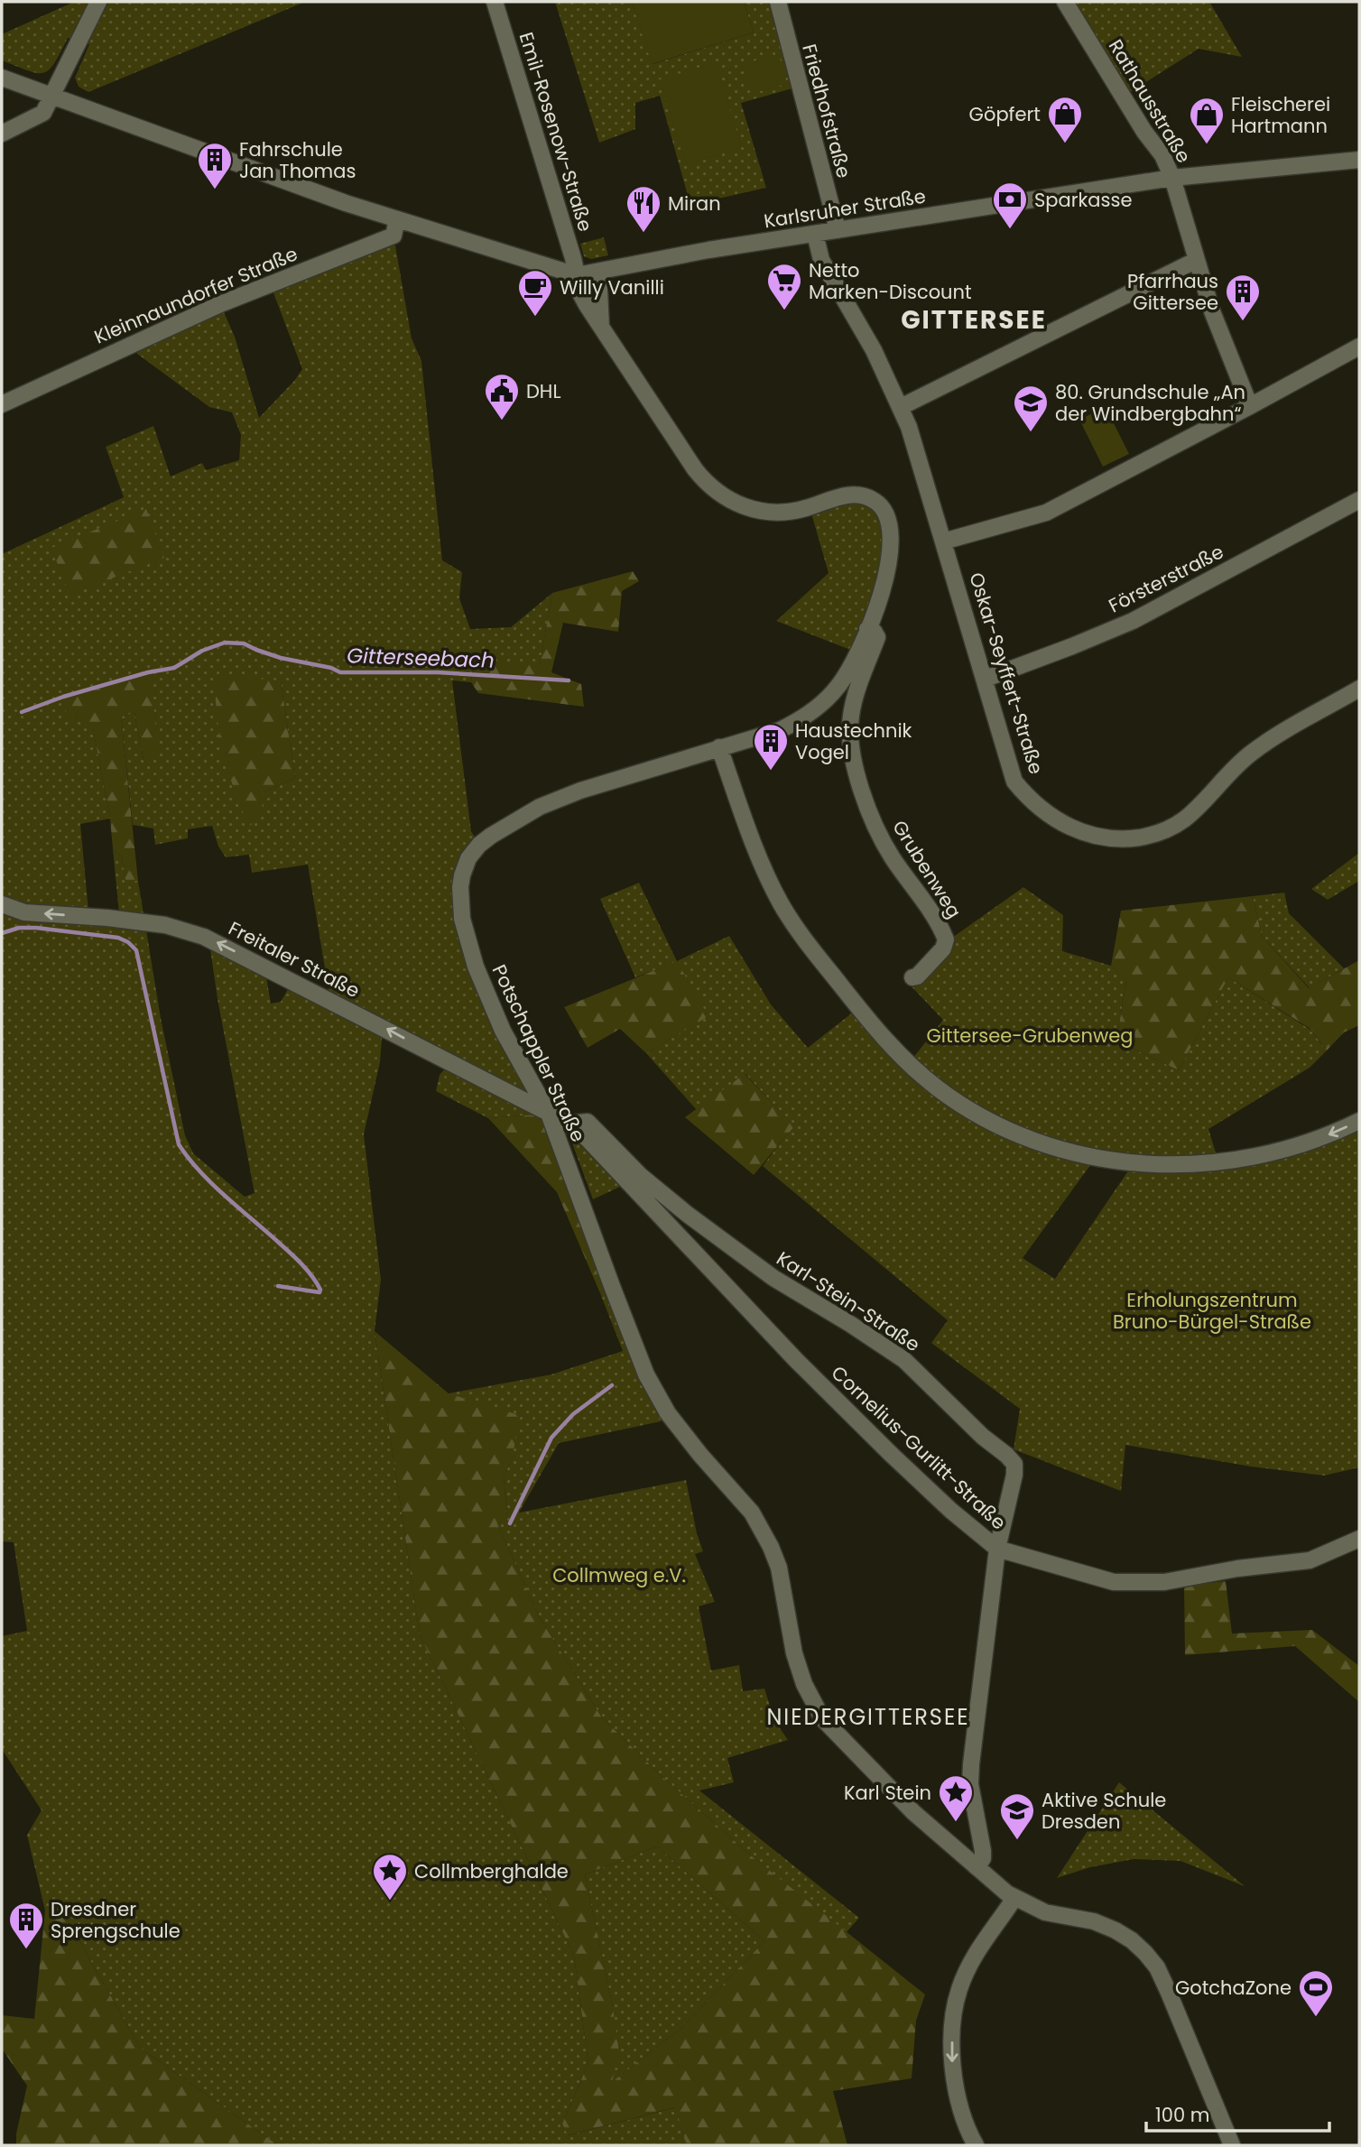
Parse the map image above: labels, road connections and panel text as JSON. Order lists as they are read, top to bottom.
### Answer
{
  "streets": {
    "street": [
      "Rathausstraße",
      "Friedhofstraße",
      "Emil-Rosenow-Straße",
      "Karlsruher Straße",
      "Kleinnaundorfer Straße",
      "Försterstraße",
      "Oskar-Seyffert-Straße",
      "Grubenweg",
      "Freitaler Straße",
      "Potschappler Straße",
      "Karl-Stein-Straße",
      "Cornelius-Gurlitt-Straße"
    ]
  },
  "crossings": [
    ["Rathausstraße", "Karlsruher Straße"],
    ["Friedhofstraße", "Karlsruher Straße"],
    ["Emil-Rosenow-Straße", "Karlsruher Straße"],
    ["Emil-Rosenow-Straße", "Potschappler Straße"],
    ["Karlsruher Straße", "Kleinnaundorfer Straße"],
    ["Karlsruher Straße", "Oskar-Seyffert-Straße"],
    ["Karlsruher Straße", "Potschappler Straße"],
    ["Försterstraße", "Oskar-Seyffert-Straße"],
    ["Grubenweg", "Potschappler Straße"],
    ["Freitaler Straße", "Potschappler Straße"],
    ["Freitaler Straße", "Cornelius-Gurlitt-Straße"],
    ["Potschappler Straße", "Karl-Stein-Straße"],
    ["Potschappler Straße", "Cornelius-Gurlitt-Straße"],
    ["Karl-Stein-Straße", "Cornelius-Gurlitt-Straße"]
  ],
  "one_way": ["Freitaler Straße"],
  "districts": ["GITTERSEE", "NIEDERGITTERSEE"],
  "water": ["Gitterseebach"],
  "parks": ["Gittersee-Grubenweg", "Erholungszentrum Bruno-Bürgel-Straße", "Collmweg e.V."],
  "places": {
    "shop": ["Göpfert", "Fleischerei Hartmann"],
    "building": [
      "Fahrschule Jan Thomas",
      "Pfarrhaus Gittersee",
      "Haustechnik Vogel",
      "Dresdner Sprengschule"
    ],
    "bank": ["Sparkasse"],
    "restaurant": ["Miran"],
    "supermarket": ["Netto Marken-Discount"],
    "cafe": ["Willy Vanilli"],
    "public building": ["DHL"],
    "school or university": ["80. Grundschule „An der Windbergbahn“", "Aktive Schule Dresden"],
    "place": ["Karl Stein", "Collmberghalde"],
    "sports": ["GotchaZone"]
  },
  "scale_bar": "100 m"
}
